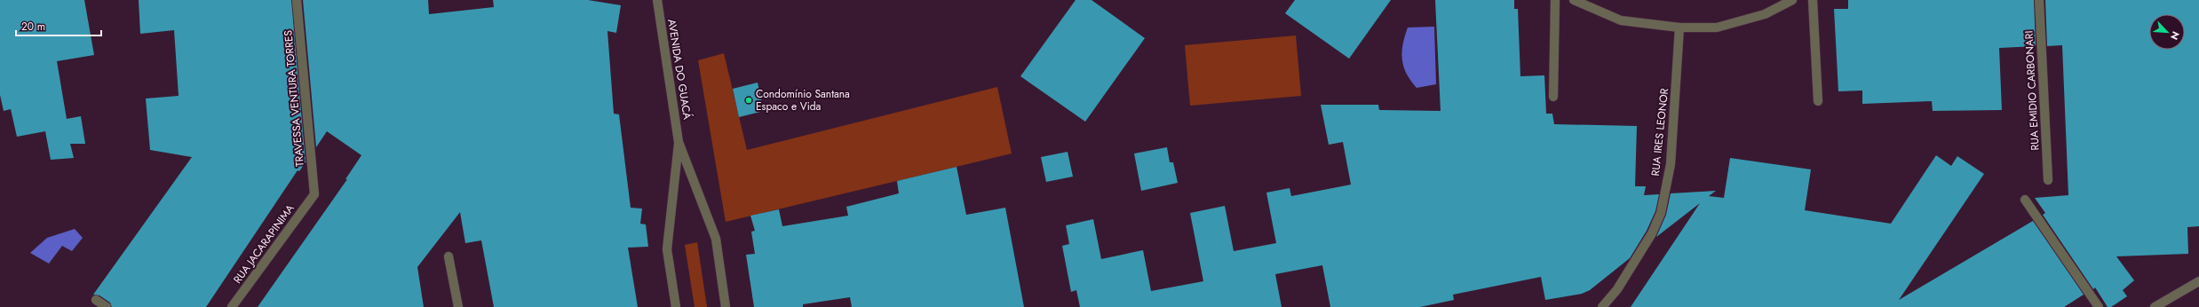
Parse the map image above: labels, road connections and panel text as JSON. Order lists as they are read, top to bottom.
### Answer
{
  "streets": {
    "street": [
      "AVENIDA DO GUACÁ",
      "RUA EMIDIO CARBONARI",
      "TRAVESSA VENTURA TORRES",
      "RUA IRES LEONOR",
      "RUA JACARAPINIMA"
    ]
  },
  "crossings": [
    ["TRAVESSA VENTURA TORRES", "RUA JACARAPINIMA"]
  ],
  "places": ["Condomínio Santana Espaco e Vida"],
  "scale_bar": "20 m",
  "north": "bottom right"
}
